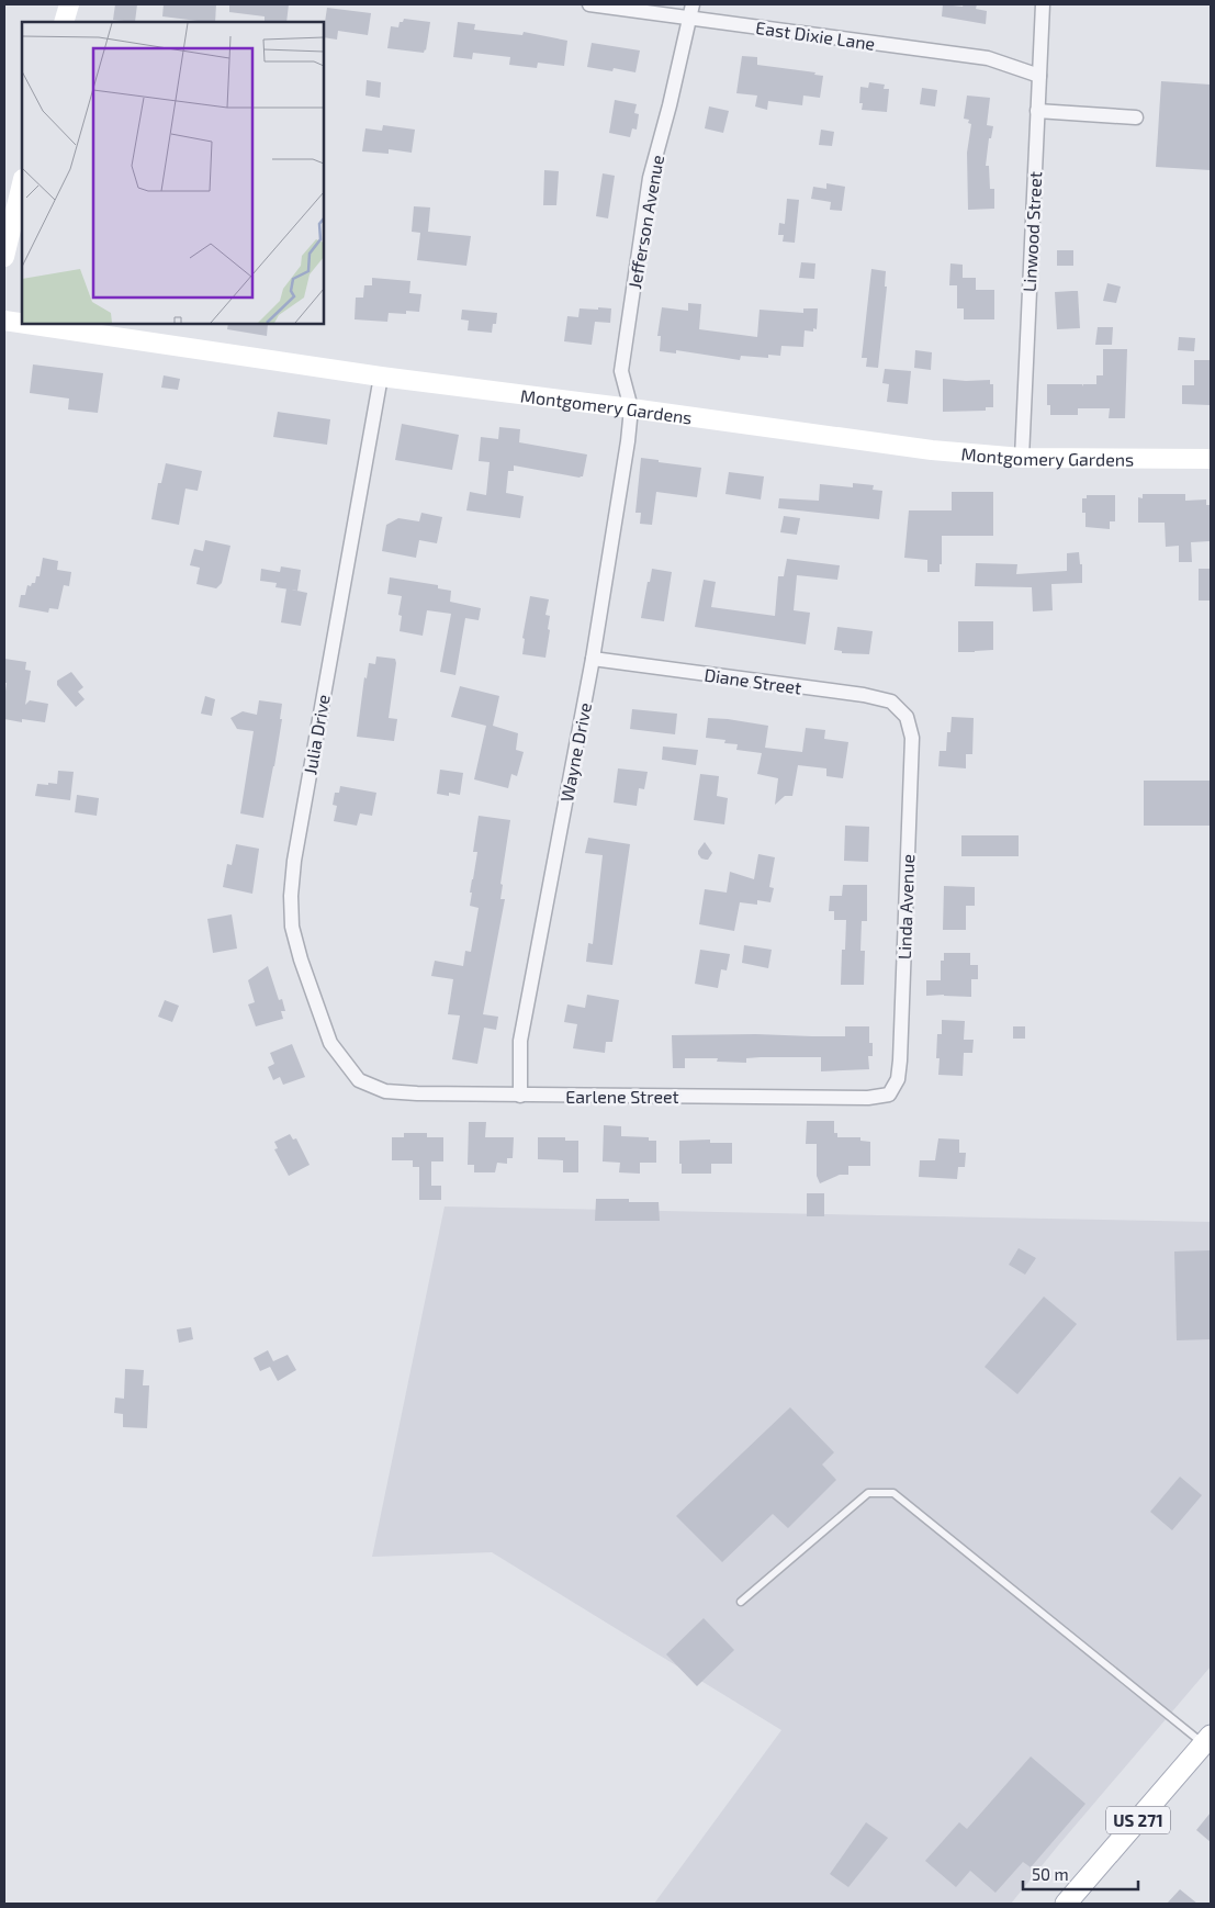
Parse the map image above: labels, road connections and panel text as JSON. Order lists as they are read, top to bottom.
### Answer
{
  "streets": {
    "main road": ["US 271"],
    "street": [
      "East Dixie Lane",
      "Jefferson Avenue",
      "Linwood Street",
      "Montgomery Gardens",
      "Diane Street",
      "Julia Drive",
      "Wayne Drive",
      "Linda Avenue",
      "Earlene Street"
    ]
  },
  "crossings": [
    ["East Dixie Lane", "Jefferson Avenue"],
    ["East Dixie Lane", "Linwood Street"],
    ["Jefferson Avenue", "Montgomery Gardens"],
    ["Jefferson Avenue", "Wayne Drive"],
    ["Linwood Street", "Montgomery Gardens"],
    ["Montgomery Gardens", "Julia Drive"],
    ["Montgomery Gardens", "Wayne Drive"],
    ["Diane Street", "Wayne Drive"],
    ["Diane Street", "Linda Avenue"],
    ["Julia Drive", "Earlene Street"],
    ["Wayne Drive", "Earlene Street"],
    ["Linda Avenue", "Earlene Street"]
  ],
  "scale_bar": "50 m"
}
